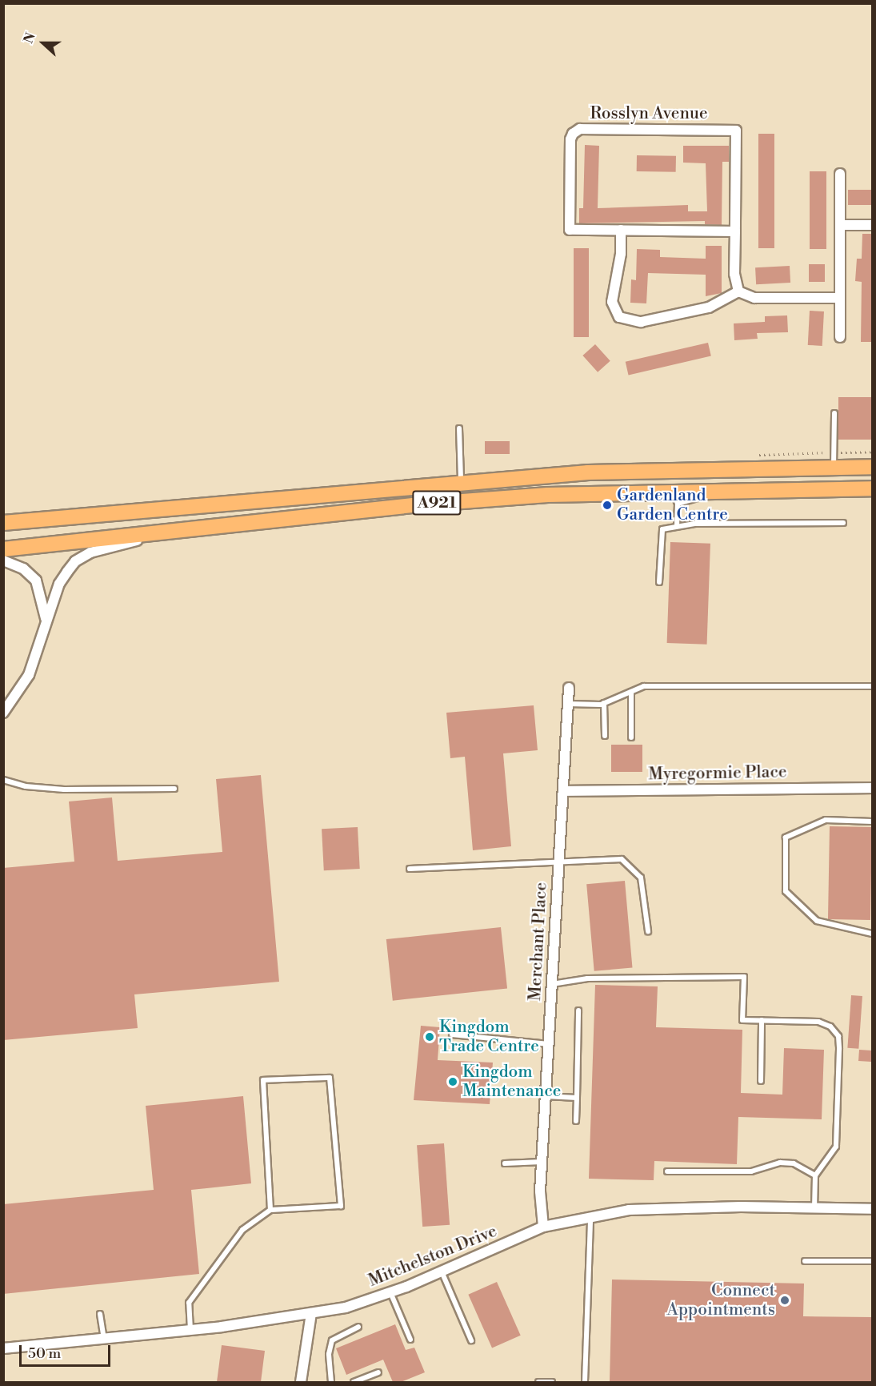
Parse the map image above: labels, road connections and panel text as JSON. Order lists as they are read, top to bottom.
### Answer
{
  "streets": {
    "main road": ["A921"],
    "street": [
      "Rosslyn Avenue",
      "Myregormie Place",
      "Merchant Place",
      "Mitchelston Drive"
    ]
  },
  "crossings": [
    ["Myregormie Place", "Merchant Place"],
    ["Merchant Place", "Mitchelston Drive"]
  ],
  "places": [
    "Gardenland Garden Centre",
    "Kingdom Trade Centre",
    "Kingdom Maintenance",
    "Connect Appointments"
  ],
  "scale_bar": "50 m",
  "north": "left"
}
